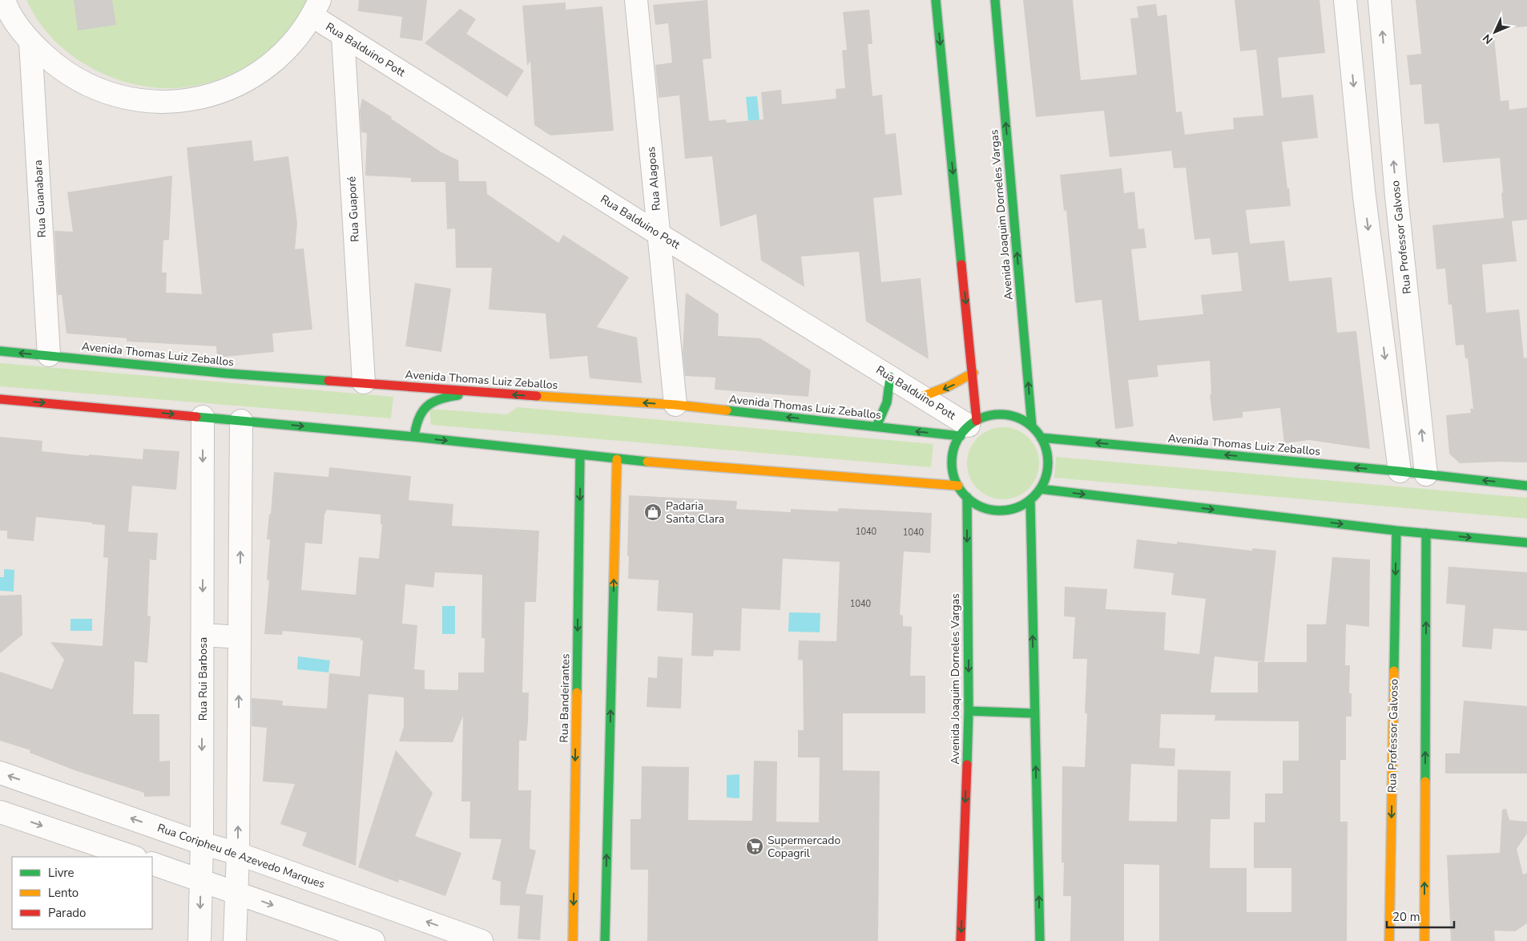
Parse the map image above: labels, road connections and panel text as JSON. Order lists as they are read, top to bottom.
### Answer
{
  "streets": {
    "street": [
      "Rua Balduino Pott",
      "Rua Alagoas",
      "Rua Guanabara",
      "Rua Guaporé",
      "Avenida Joaquim Dorneles Vargas",
      "Rua Professor Galvoso",
      "Avenida Thomas Luiz Zeballos",
      "Rua Rui Barbosa",
      "Rua Bandeirantes",
      "Rua Coripheu de Azevedo Marques"
    ]
  },
  "crossings": [
    ["Rua Balduino Pott", "Rua Alagoas"],
    ["Rua Balduino Pott", "Rua Guaporé"],
    ["Rua Balduino Pott", "Avenida Joaquim Dorneles Vargas"],
    ["Rua Balduino Pott", "Avenida Thomas Luiz Zeballos"],
    ["Rua Alagoas", "Avenida Thomas Luiz Zeballos"],
    ["Rua Guanabara", "Avenida Thomas Luiz Zeballos"],
    ["Rua Guaporé", "Avenida Thomas Luiz Zeballos"],
    ["Avenida Joaquim Dorneles Vargas", "Avenida Thomas Luiz Zeballos"],
    ["Rua Professor Galvoso", "Avenida Thomas Luiz Zeballos"],
    ["Rua Rui Barbosa", "Rua Coripheu de Azevedo Marques"]
  ],
  "places": {
    "shop": ["Padaria Santa Clara"],
    "supermarket": ["Supermercado Copagril"]
  },
  "house_numbers": ["1040", "1040", "1040"],
  "legend": ["Livre", "Lento", "Parado"],
  "scale_bar": "20 m",
  "north": "bottom left"
}
